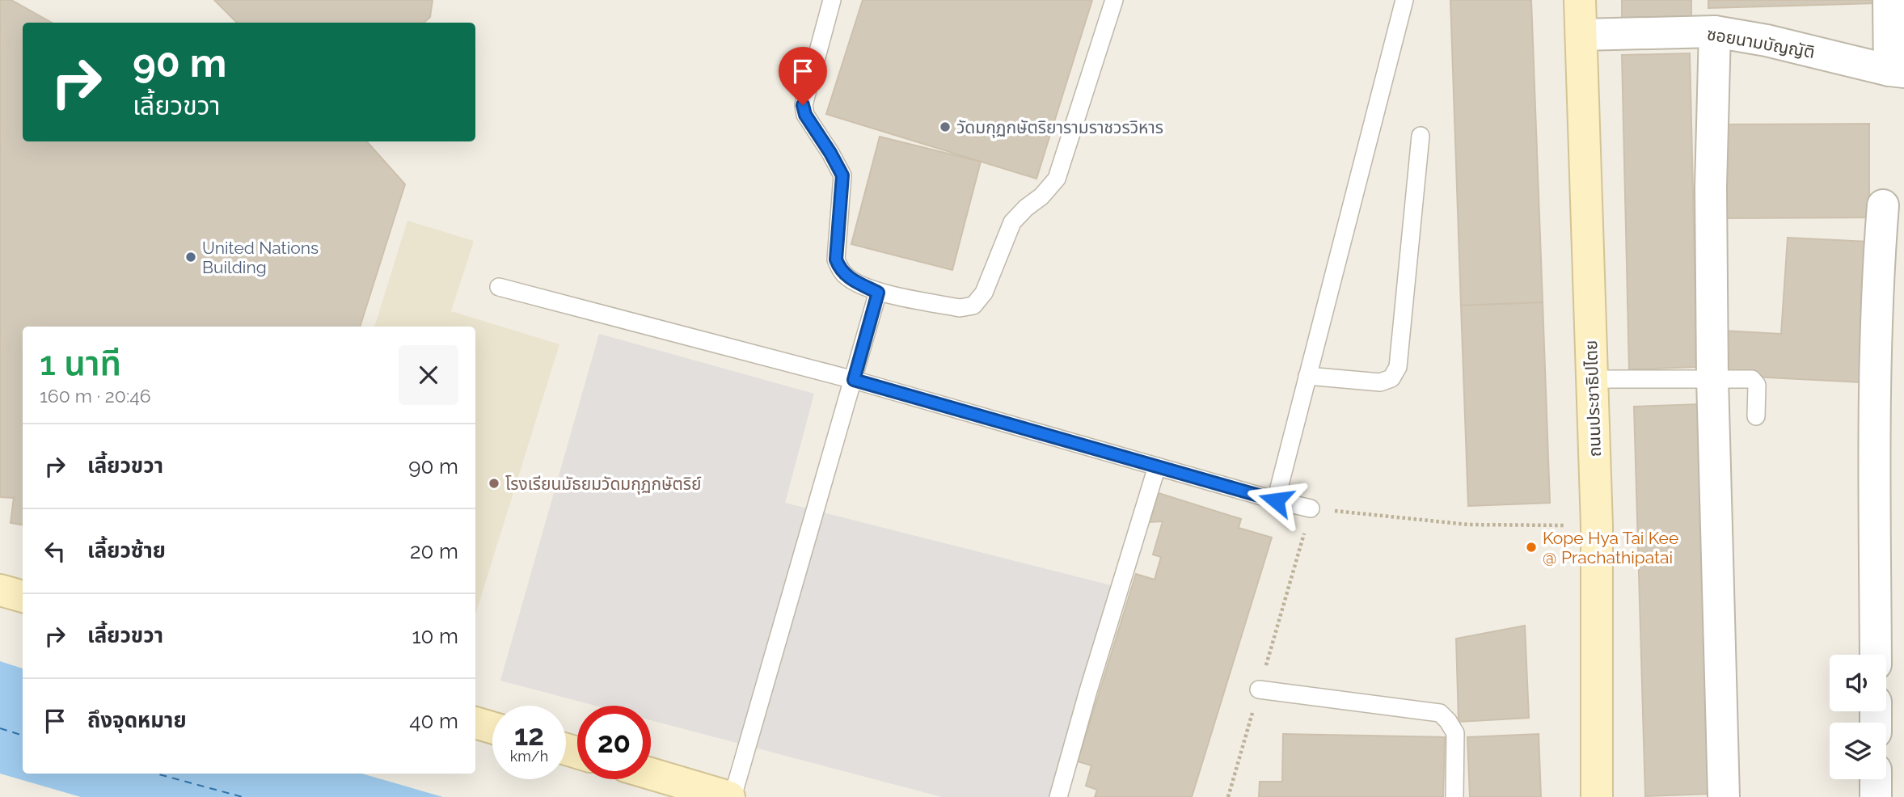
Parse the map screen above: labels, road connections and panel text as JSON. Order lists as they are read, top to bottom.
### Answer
{
  "streets": {
    "main road": ["ถนนประชาธิปไตย"],
    "street": ["ซอยนามบัญญัติ"]
  },
  "crossings": [
    ["ซอยนามบัญญัติ", "ถนนประชาธิปไตย"]
  ],
  "places": [
    "วัดมกุฏกษัตริยารามราชวรวิหาร",
    "United Nations Building",
    "โรงเรียนมัธยมวัดมกุฏกษัตริย์",
    "Kope Hya Tai Kee @ Prachathipatai"
  ],
  "page": {
    "turn": ["90 m", "เลี้ยวขวา"],
    "heading": ["1 นาที", "160 m · 20:46"],
    "list": [
      {
        "name": "เลี้ยวขวา",
        "value": "90 m"
      },
      {
        "name": "เลี้ยวซ้าย",
        "value": "20 m"
      },
      {
        "name": "เลี้ยวขวา",
        "value": "10 m"
      },
      {
        "name": "ถึงจุดหมาย",
        "value": "40 m"
      }
    ],
    "speed": "12 km/h",
    "limit": "20"
  }
}
